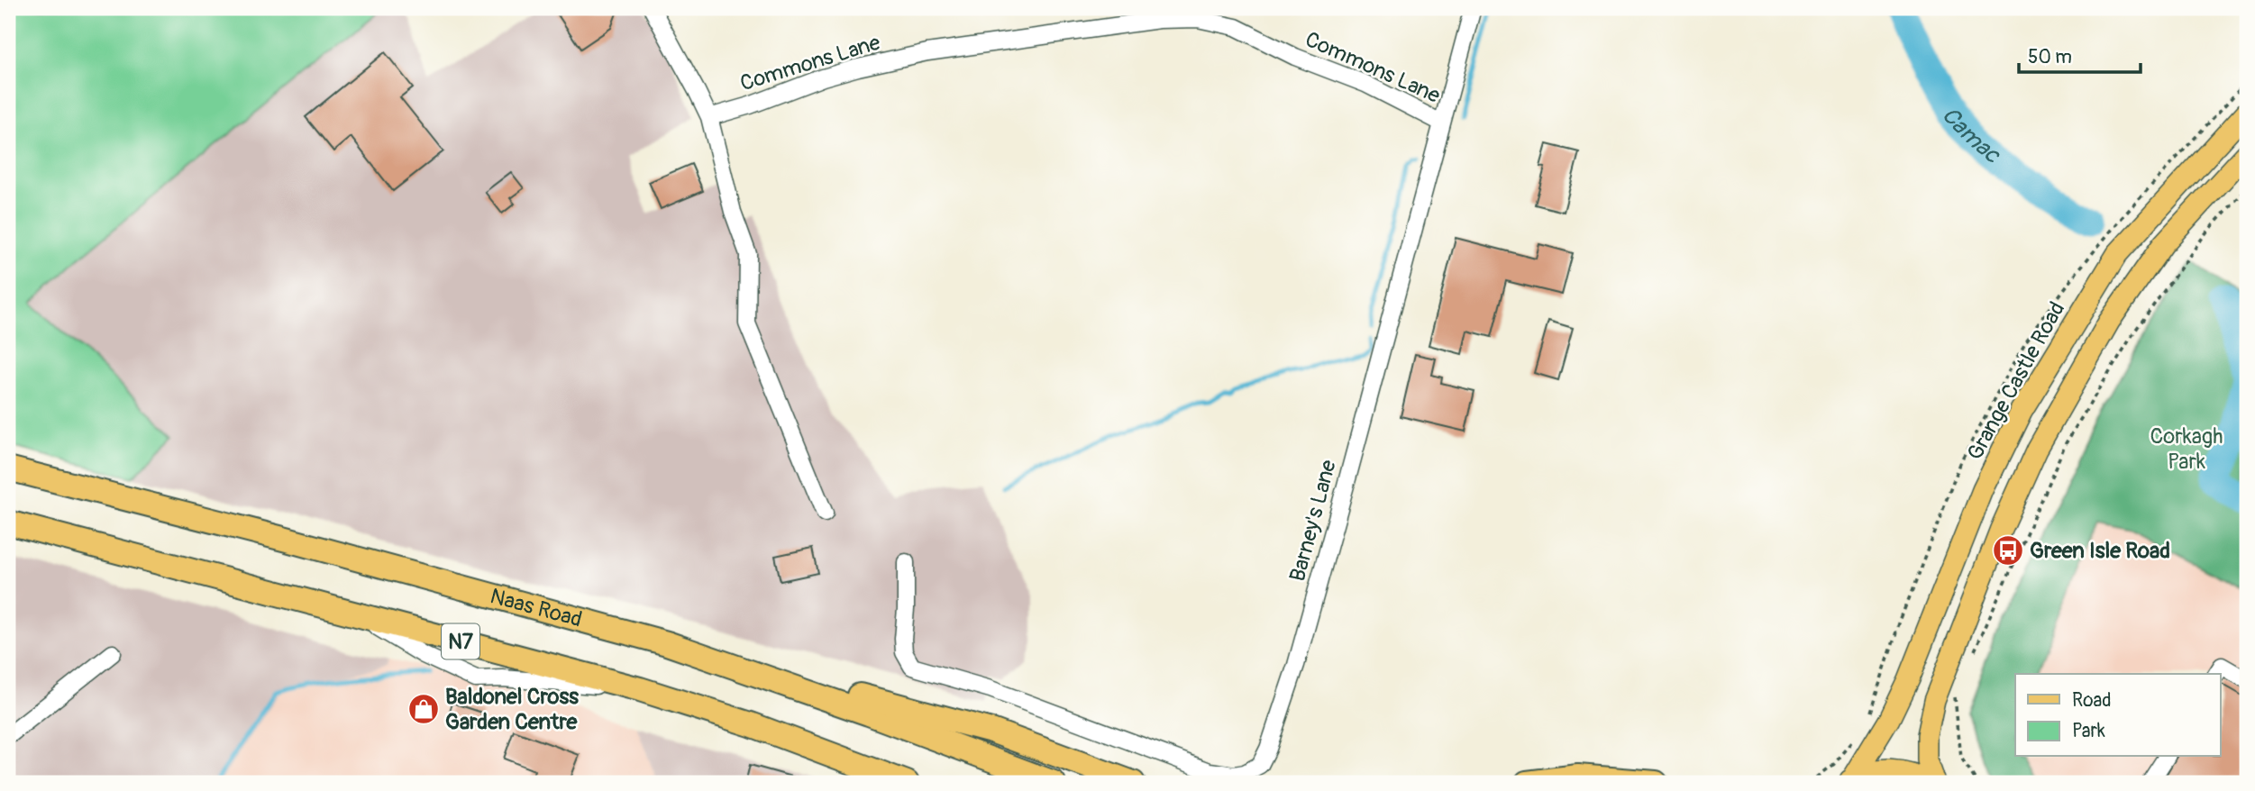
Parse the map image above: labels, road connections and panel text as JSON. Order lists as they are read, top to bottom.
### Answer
{
  "streets": {
    "highway": ["Naas Road", "N7"],
    "main road": ["Grange Castle Road"],
    "street": ["Commons Lane", "Barney's Lane"]
  },
  "crossings": [
    ["Commons Lane", "Barney's Lane"],
    ["Naas Road", "N7"]
  ],
  "water": ["Camac"],
  "parks": ["Corkagh Park"],
  "places": {
    "bus stop": ["Green Isle Road"],
    "shop": ["Baldonel Cross Garden Centre"]
  },
  "legend": ["Road", "Park"],
  "scale_bar": "50 m"
}
